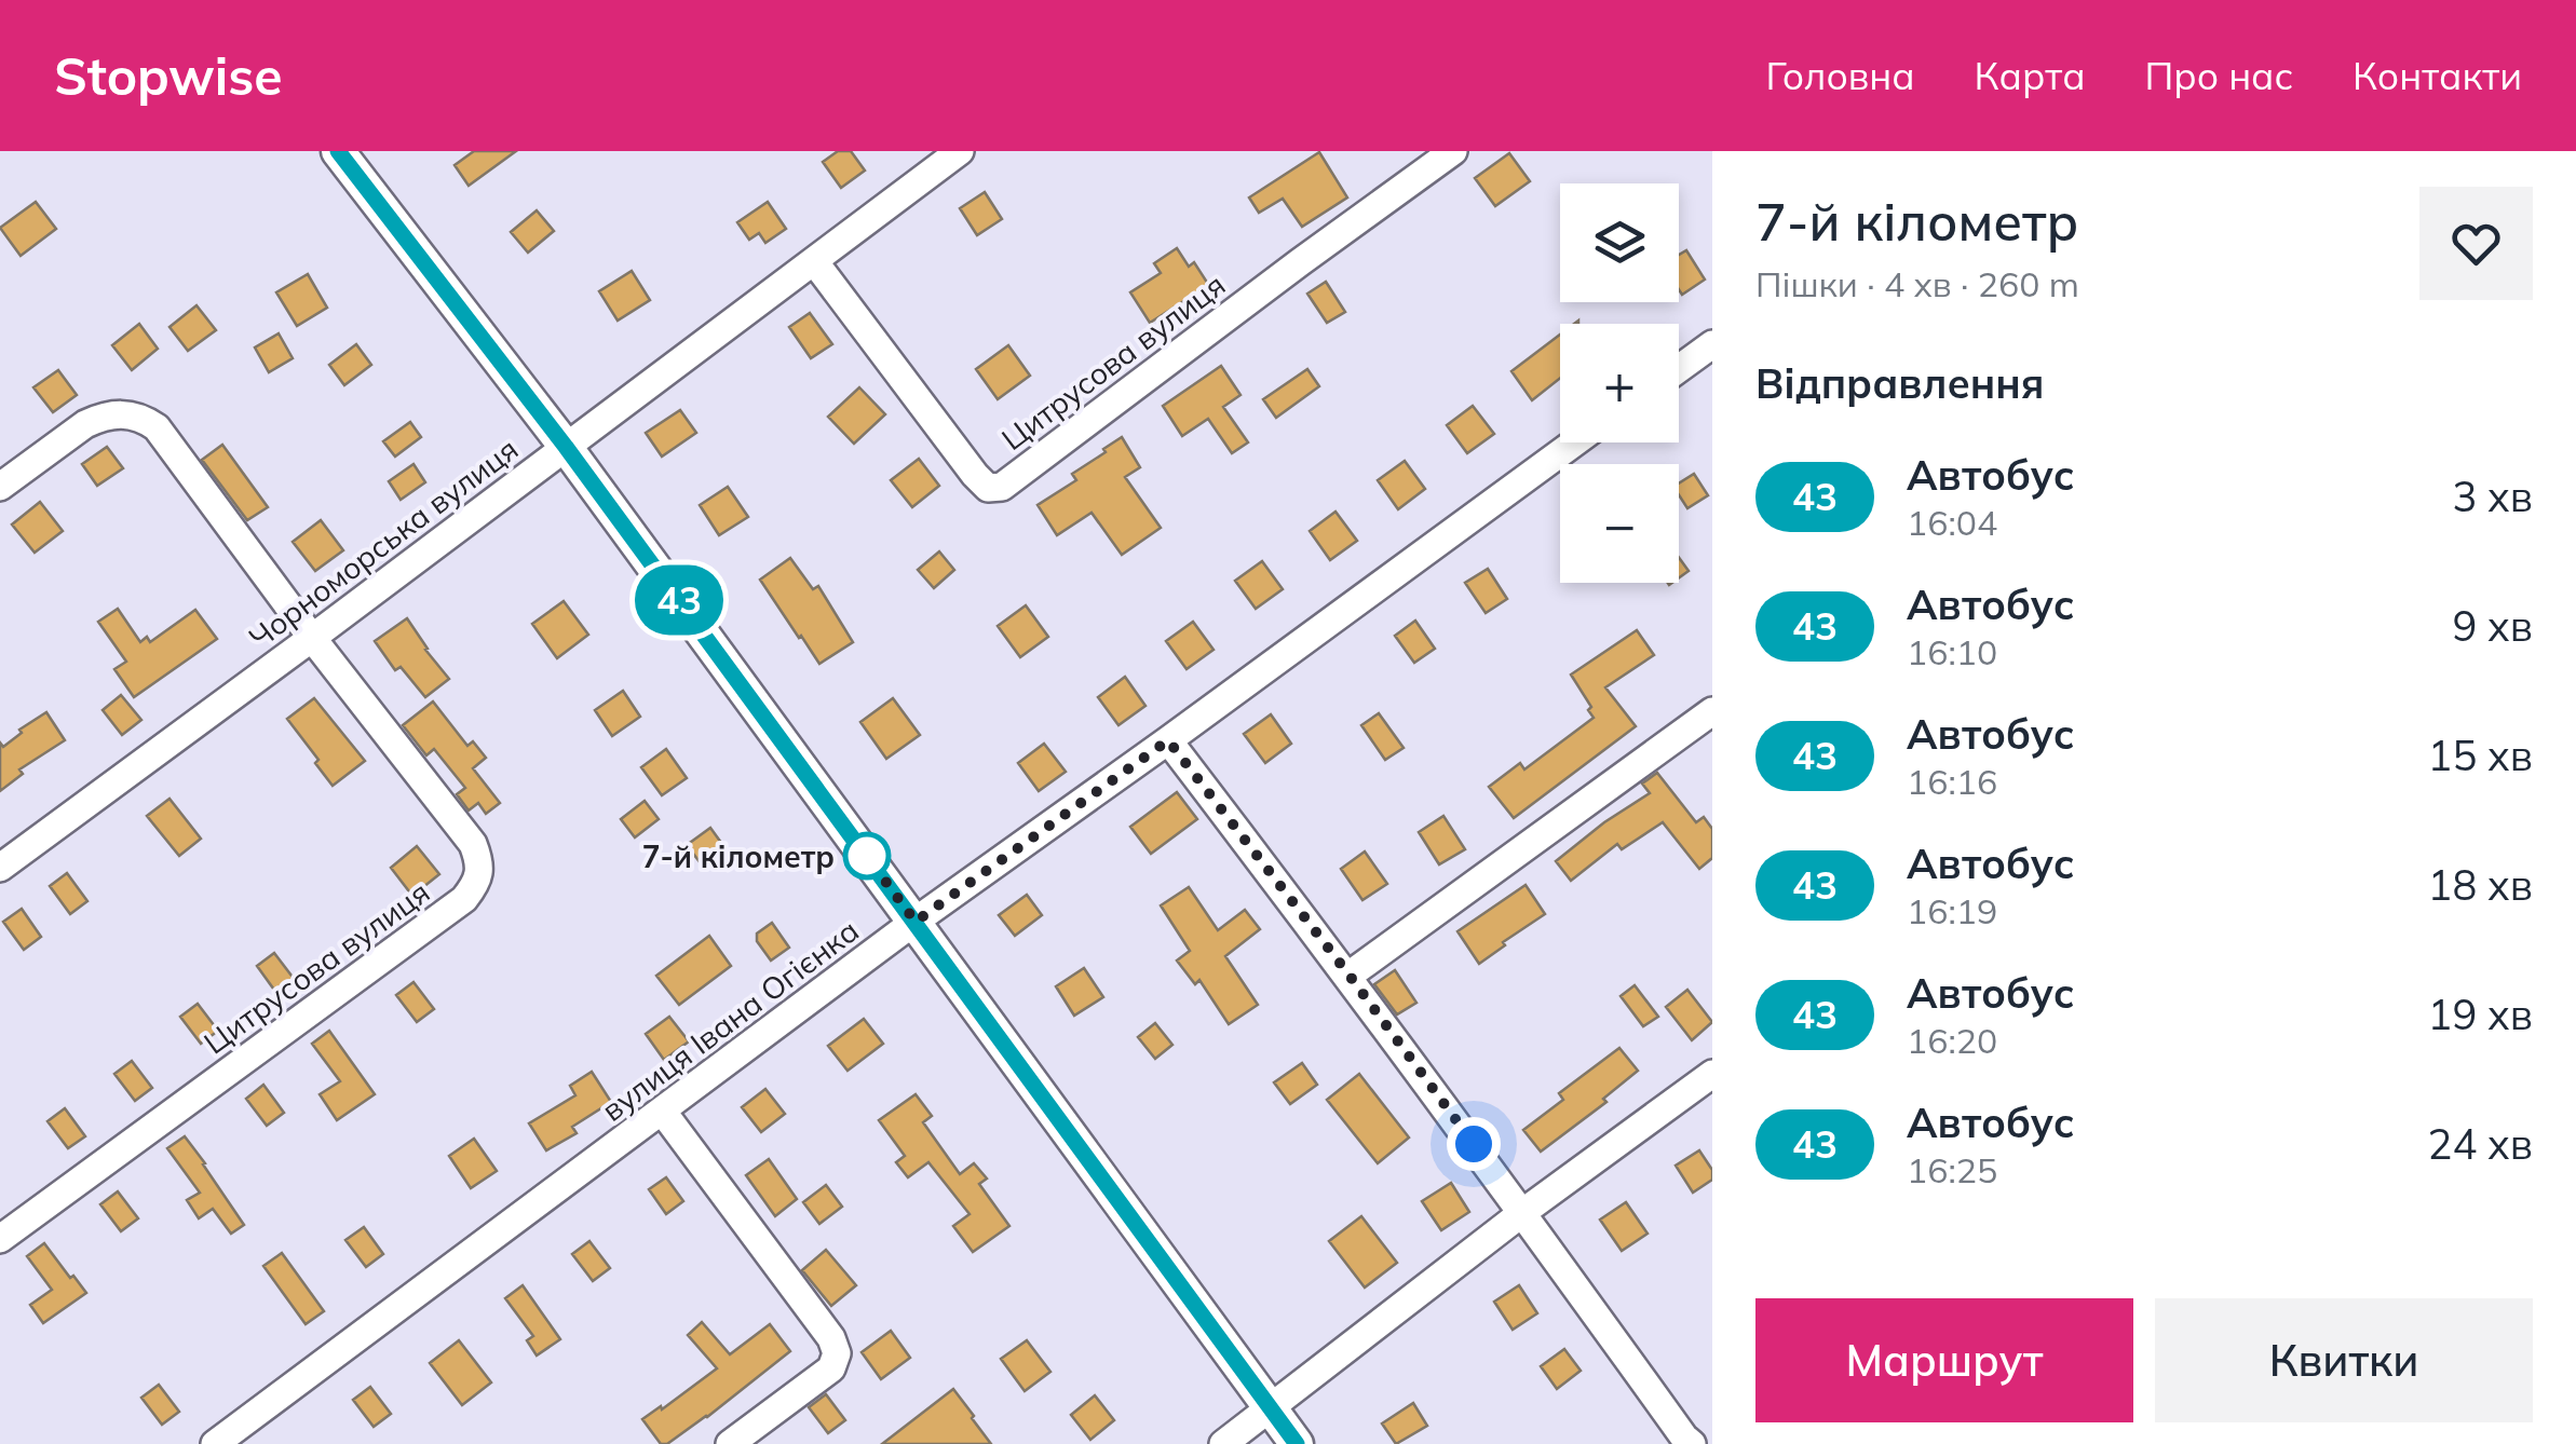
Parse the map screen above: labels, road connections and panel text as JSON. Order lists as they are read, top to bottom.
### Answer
{
  "streets": {
    "street": ["Цитрусова вулиця", "Чорноморська вулиця", "вулиця Івана Огієнка"]
  },
  "crossings": [
    ["Цитрусова вулиця", "Чорноморська вулиця"]
  ],
  "places": ["7-й кілометр"],
  "lines": ["bus line 43"],
  "page": {
    "header": "Stopwise",
    "nav": [
      "Головна",
      "Карта",
      "Про нас",
      "Контакти"
    ],
    "on_map": "43",
    "heading": [
      ["7-й кілометр", "Пішки · 4 хв · 260 m"],
      "Відправлення"
    ],
    "map_buttons": ["+", "−"],
    "list": [
      {
        "mark": "43",
        "name": "Автобус",
        "note": "16:04",
        "value": "3 хв"
      },
      {
        "mark": "43",
        "name": "Автобус",
        "note": "16:10",
        "value": "9 хв"
      },
      {
        "mark": "43",
        "name": "Автобус",
        "note": "16:16",
        "value": "15 хв"
      },
      {
        "mark": "43",
        "name": "Автобус",
        "note": "16:19",
        "value": "18 хв"
      },
      {
        "mark": "43",
        "name": "Автобус",
        "note": "16:20",
        "value": "19 хв"
      },
      {
        "mark": "43",
        "name": "Автобус",
        "note": "16:25",
        "value": "24 хв"
      }
    ],
    "buttons": ["Маршрут", "Квитки"]
  }
}
